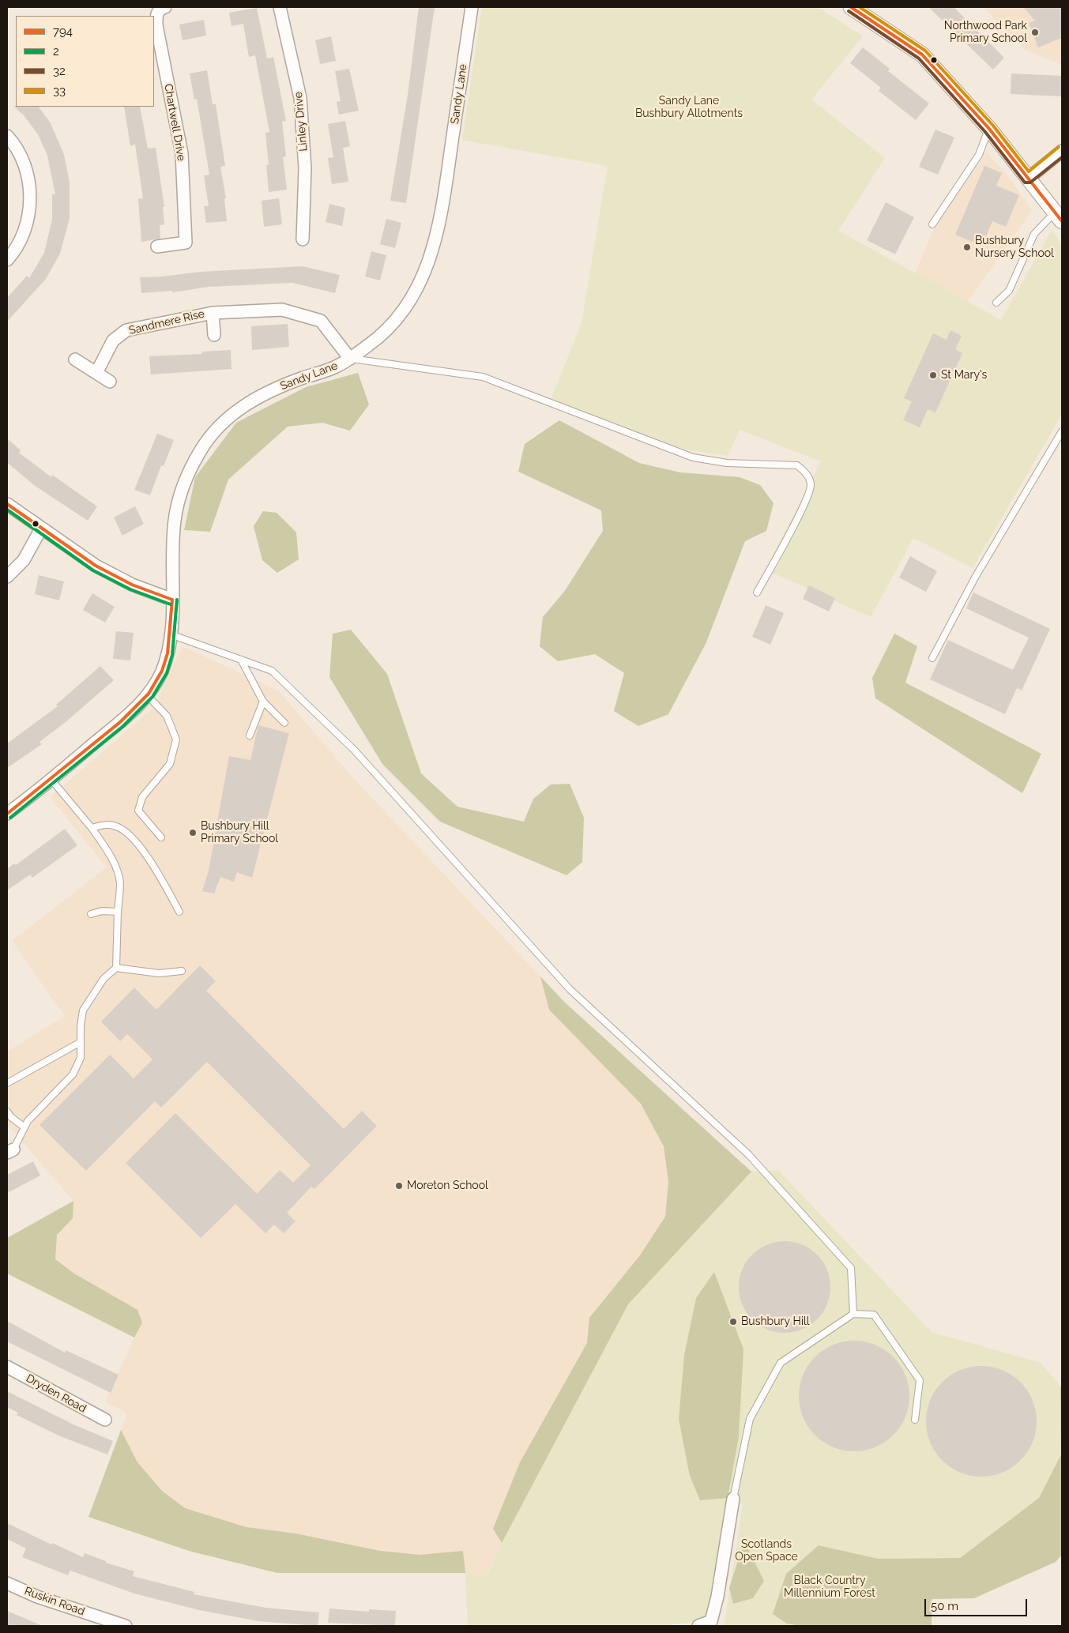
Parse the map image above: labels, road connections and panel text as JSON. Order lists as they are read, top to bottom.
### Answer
{
  "streets": {
    "street": [
      "Sandy Lane",
      "Linley Drive",
      "Chartwell Drive",
      "Sandmere Rise",
      "Dryden Road",
      "Ruskin Road"
    ]
  },
  "crossings": [
    ["Sandy Lane", "Sandmere Rise"]
  ],
  "parks": ["Sandy Lane Bushbury Allotments", "Scotlands Open Space", "Black Country Millennium Forest"],
  "places": [
    "Northwood Park Primary School",
    "Bushbury Nursery School",
    "St Mary's",
    "Bushbury Hill Primary School",
    "Moreton School",
    "Bushbury Hill"
  ],
  "lines": [
    "transit line 794",
    "transit line 33",
    "transit line 32",
    "transit line 2"
  ],
  "legend": [
    "794",
    "2",
    "32",
    "33"
  ],
  "scale_bar": "50 m"
}
